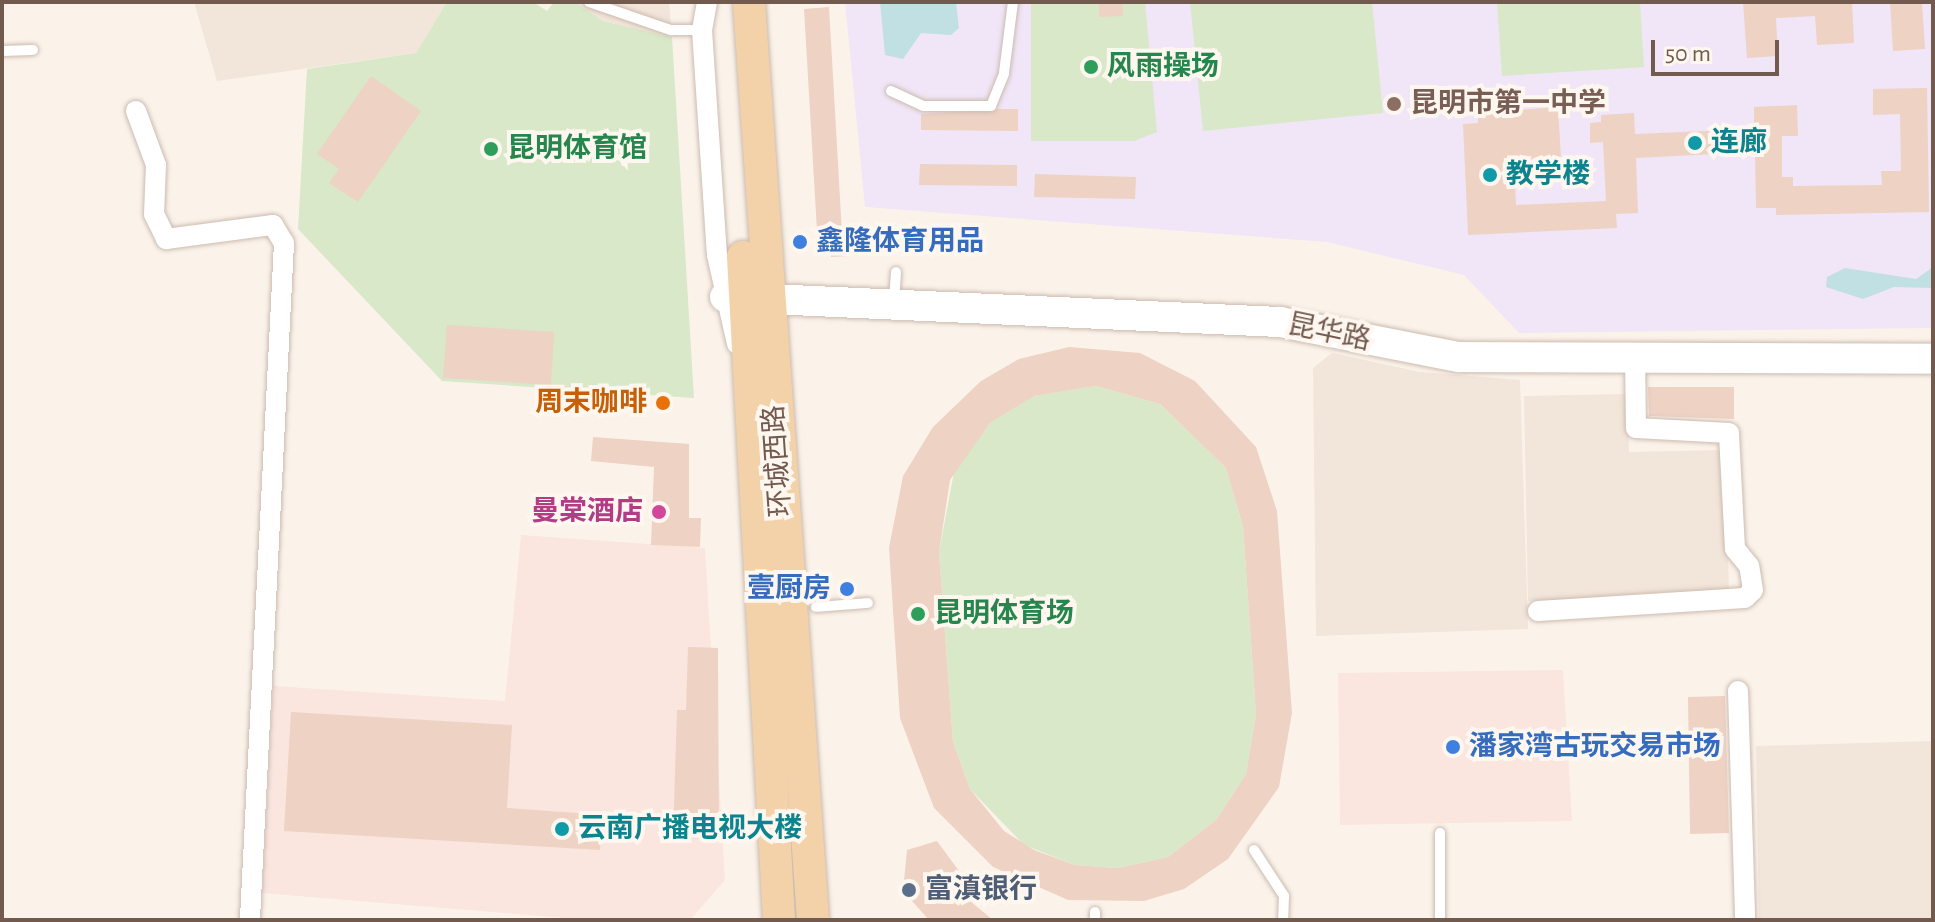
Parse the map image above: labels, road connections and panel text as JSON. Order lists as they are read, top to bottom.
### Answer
{
  "streets": {
    "main road": ["环城西路"],
    "street": ["昆华路"]
  },
  "crossings": [
    ["昆华路", "环城西路"]
  ],
  "places": [
    "风雨操场",
    "昆明市第一中学",
    "连廊",
    "昆明体育馆",
    "教学楼",
    "鑫隆体育用品",
    "周末咖啡",
    "曼棠酒店",
    "壹厨房",
    "昆明体育场",
    "潘家湾古玩交易市场",
    "云南广播电视大楼",
    "富滇银行"
  ],
  "scale_bar": "50 m"
}
